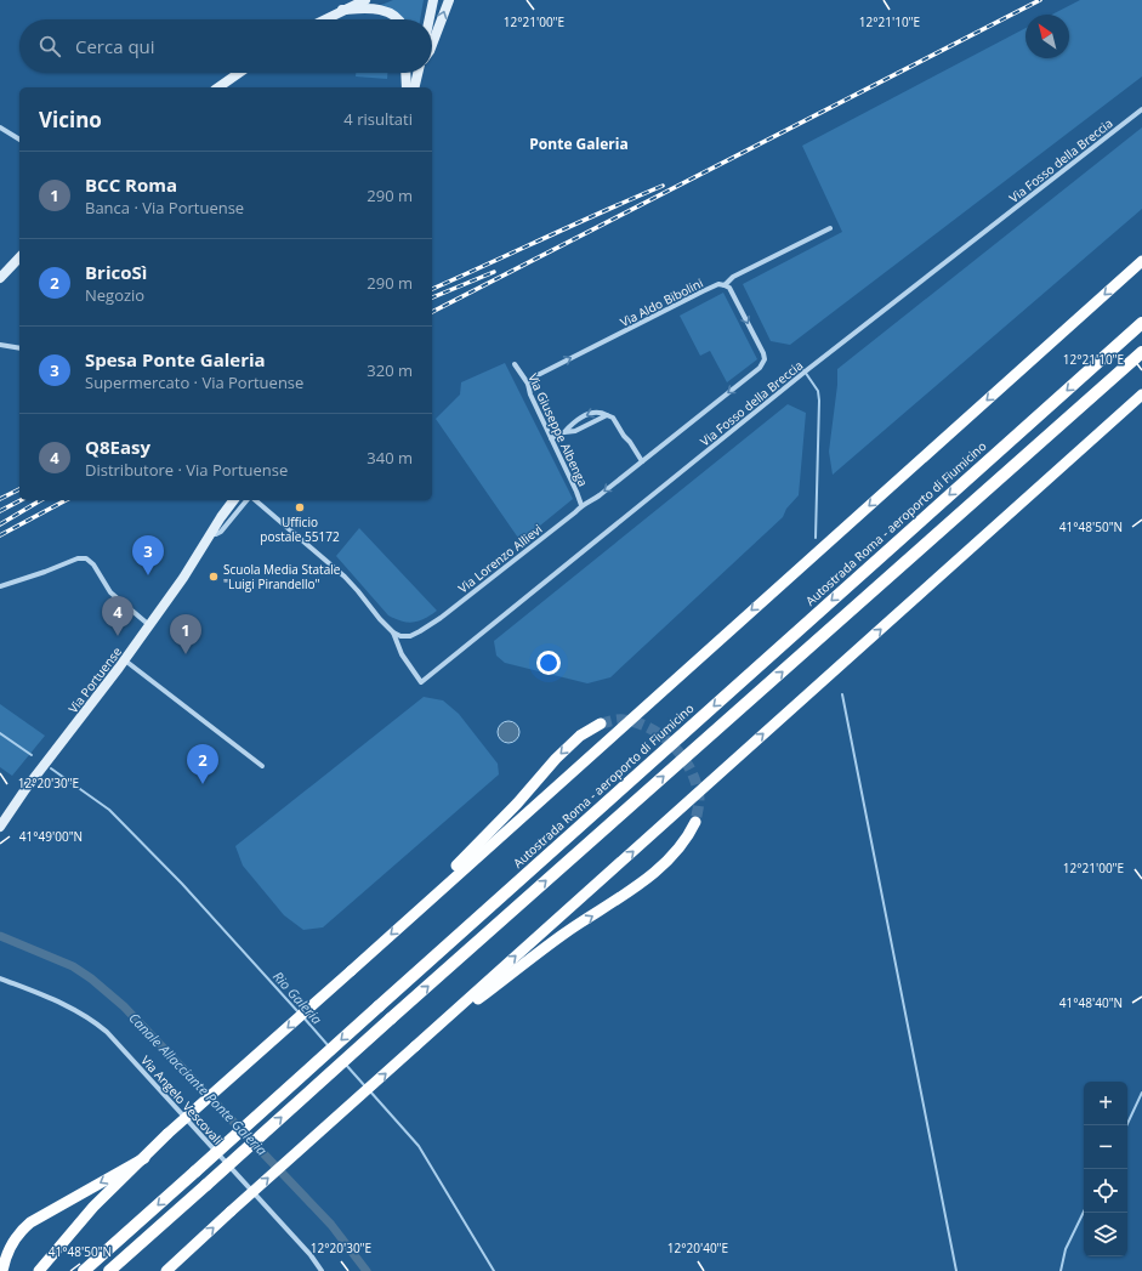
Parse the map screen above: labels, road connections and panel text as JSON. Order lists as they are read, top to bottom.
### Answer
{
  "streets": {
    "highway": ["Autostrada Roma - aeroporto di Fiumicino"],
    "main road": ["Via Portuense"],
    "street": [
      "Via Fosso della Breccia",
      "Via Aldo Bibolini",
      "Via Giuseppe Albenga",
      "Via Lorenzo Allievi",
      "Via Angelo Vescovali"
    ]
  },
  "crossings": [
    ["Via Fosso della Breccia", "Via Lorenzo Allievi"],
    ["Via Aldo Bibolini", "Via Giuseppe Albenga"],
    ["Via Aldo Bibolini", "Via Lorenzo Allievi"],
    ["Via Giuseppe Albenga", "Via Lorenzo Allievi"]
  ],
  "one_way": ["Via Aldo Bibolini", "Via Lorenzo Allievi"],
  "districts": ["Ponte Galeria"],
  "water": ["Rio Galeria", "Canale Allacciante Ponte Galeria"],
  "places": ["Ufficio postale 55172", "Scuola Media Statale \"Luigi Pirandello\""],
  "north": "top left",
  "page": {
    "search": "Cerca qui",
    "heading": ["Vicino", "4 risultati"],
    "list": [
      {
        "mark": "1",
        "name": "BCC Roma",
        "note": "Banca · Via Portuense",
        "value": "290 m"
      },
      {
        "mark": "2",
        "name": "BricoSì",
        "note": "Negozio",
        "value": "290 m"
      },
      {
        "mark": "3",
        "name": "Spesa Ponte Galeria",
        "note": "Supermercato · Via Portuense",
        "value": "320 m"
      },
      {
        "mark": "4",
        "name": "Q8Easy",
        "note": "Distributore · Via Portuense",
        "value": "340 m"
      }
    ],
    "pins": [
      "3",
      "4",
      "1",
      "2"
    ],
    "map_buttons": ["+", "−"]
  },
  "coordinates": [
    "12°21'00\"E",
    "12°21'10\"E",
    "41°48'50\"N",
    "12°20'30\"E",
    "41°49'00\"N",
    "41°48'40\"N",
    "12°20'40\"E"
  ]
}
